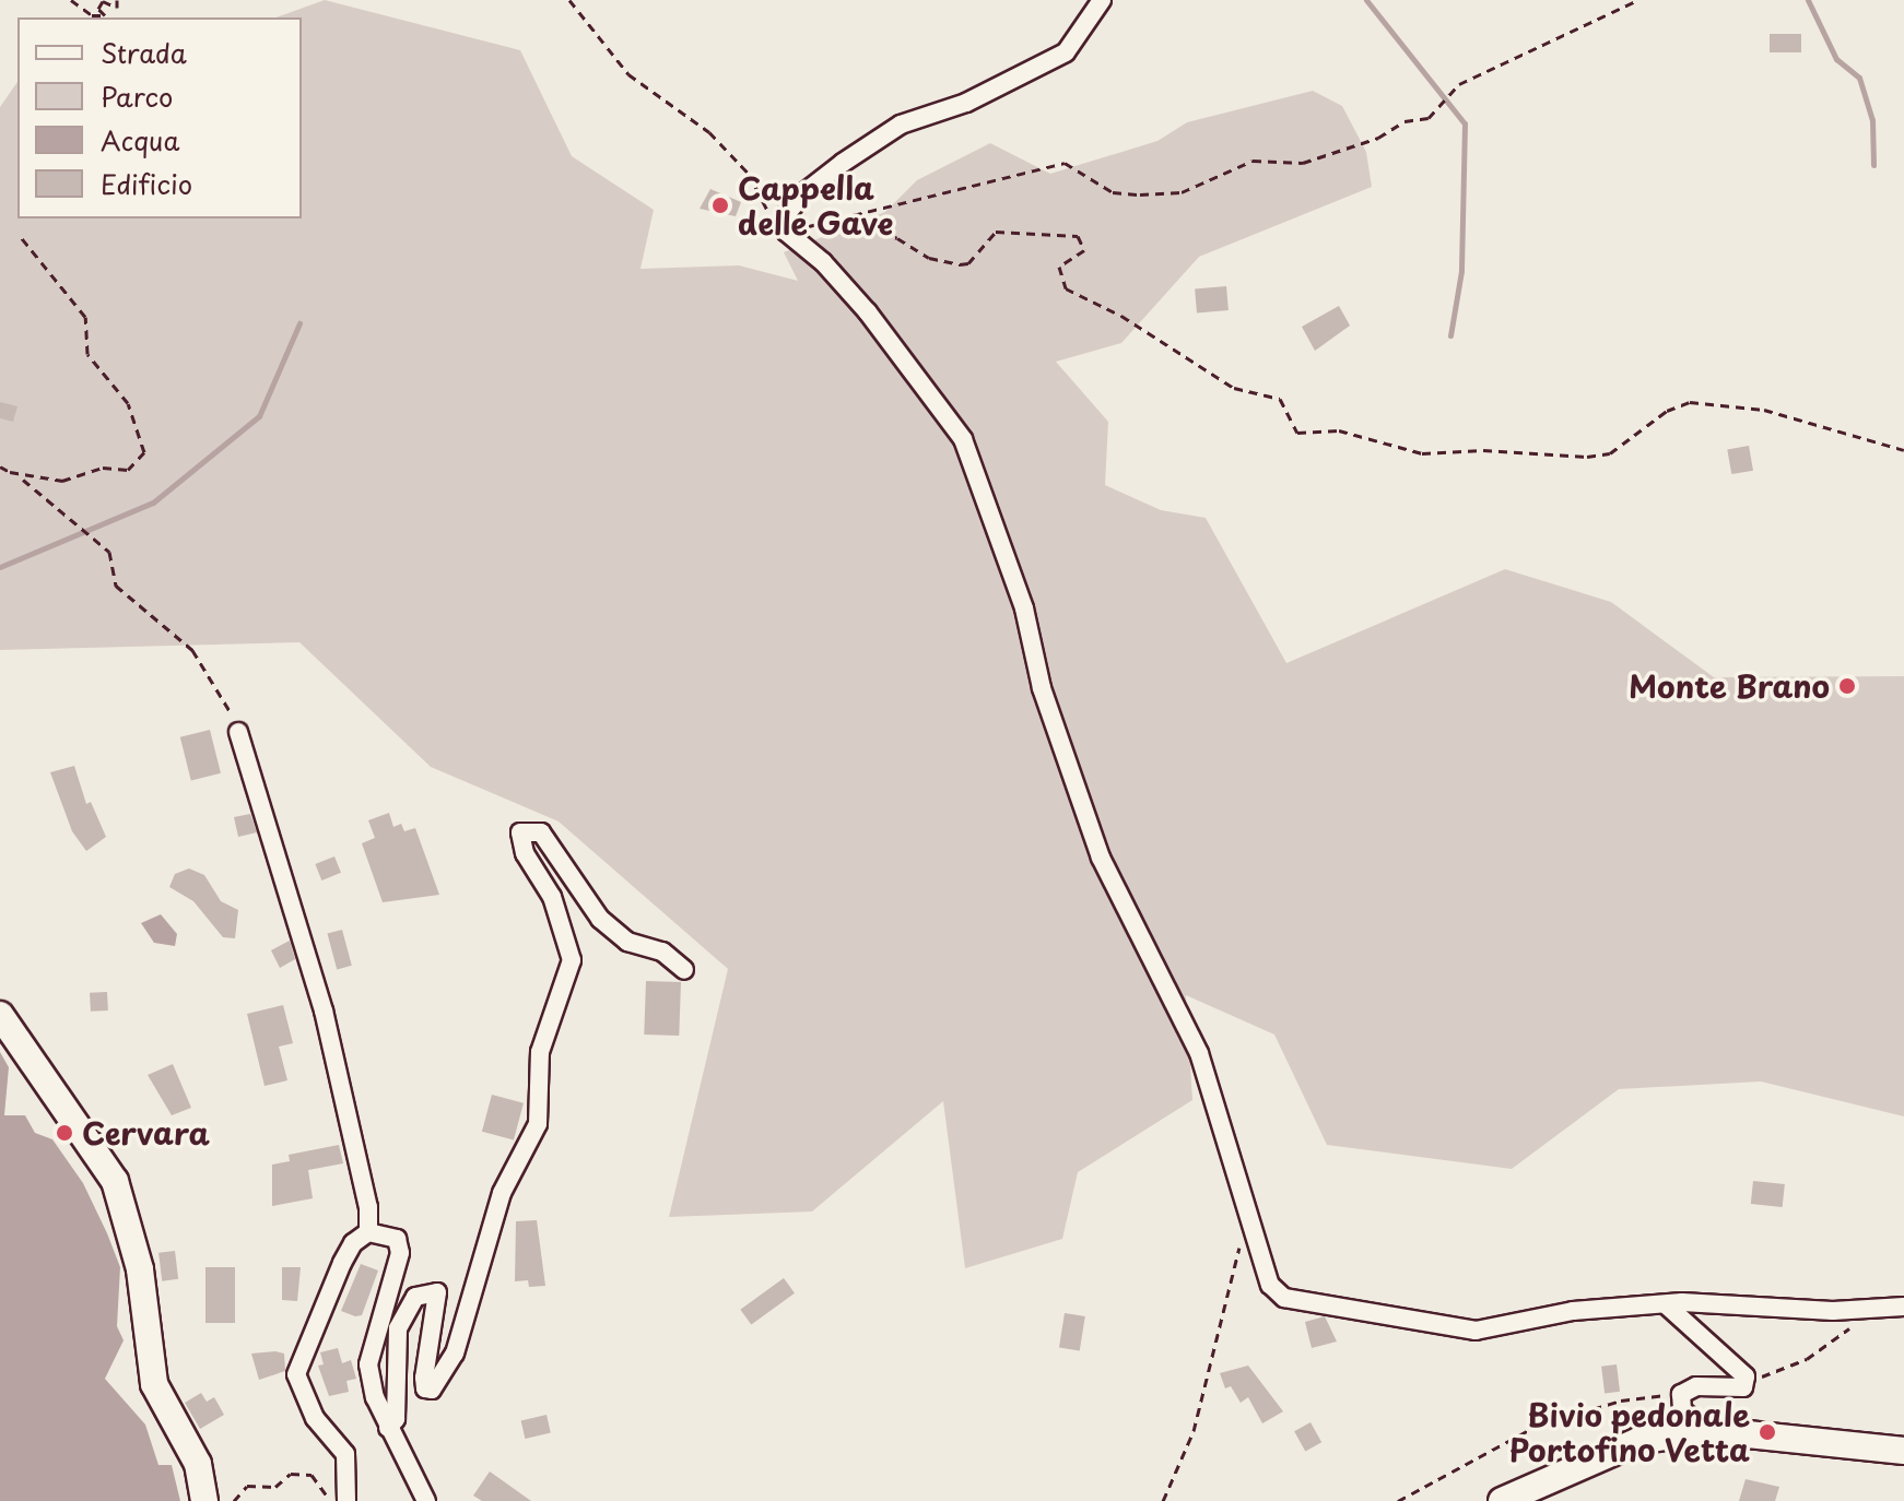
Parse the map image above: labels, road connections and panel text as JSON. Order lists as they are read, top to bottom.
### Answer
{
  "places": [
    "Cappella delle Gave",
    "Monte Brano",
    "Cervara",
    "Bivio pedonale Portofino Vetta"
  ],
  "legend": [
    "Strada",
    "Parco",
    "Acqua",
    "Edificio"
  ]
}
